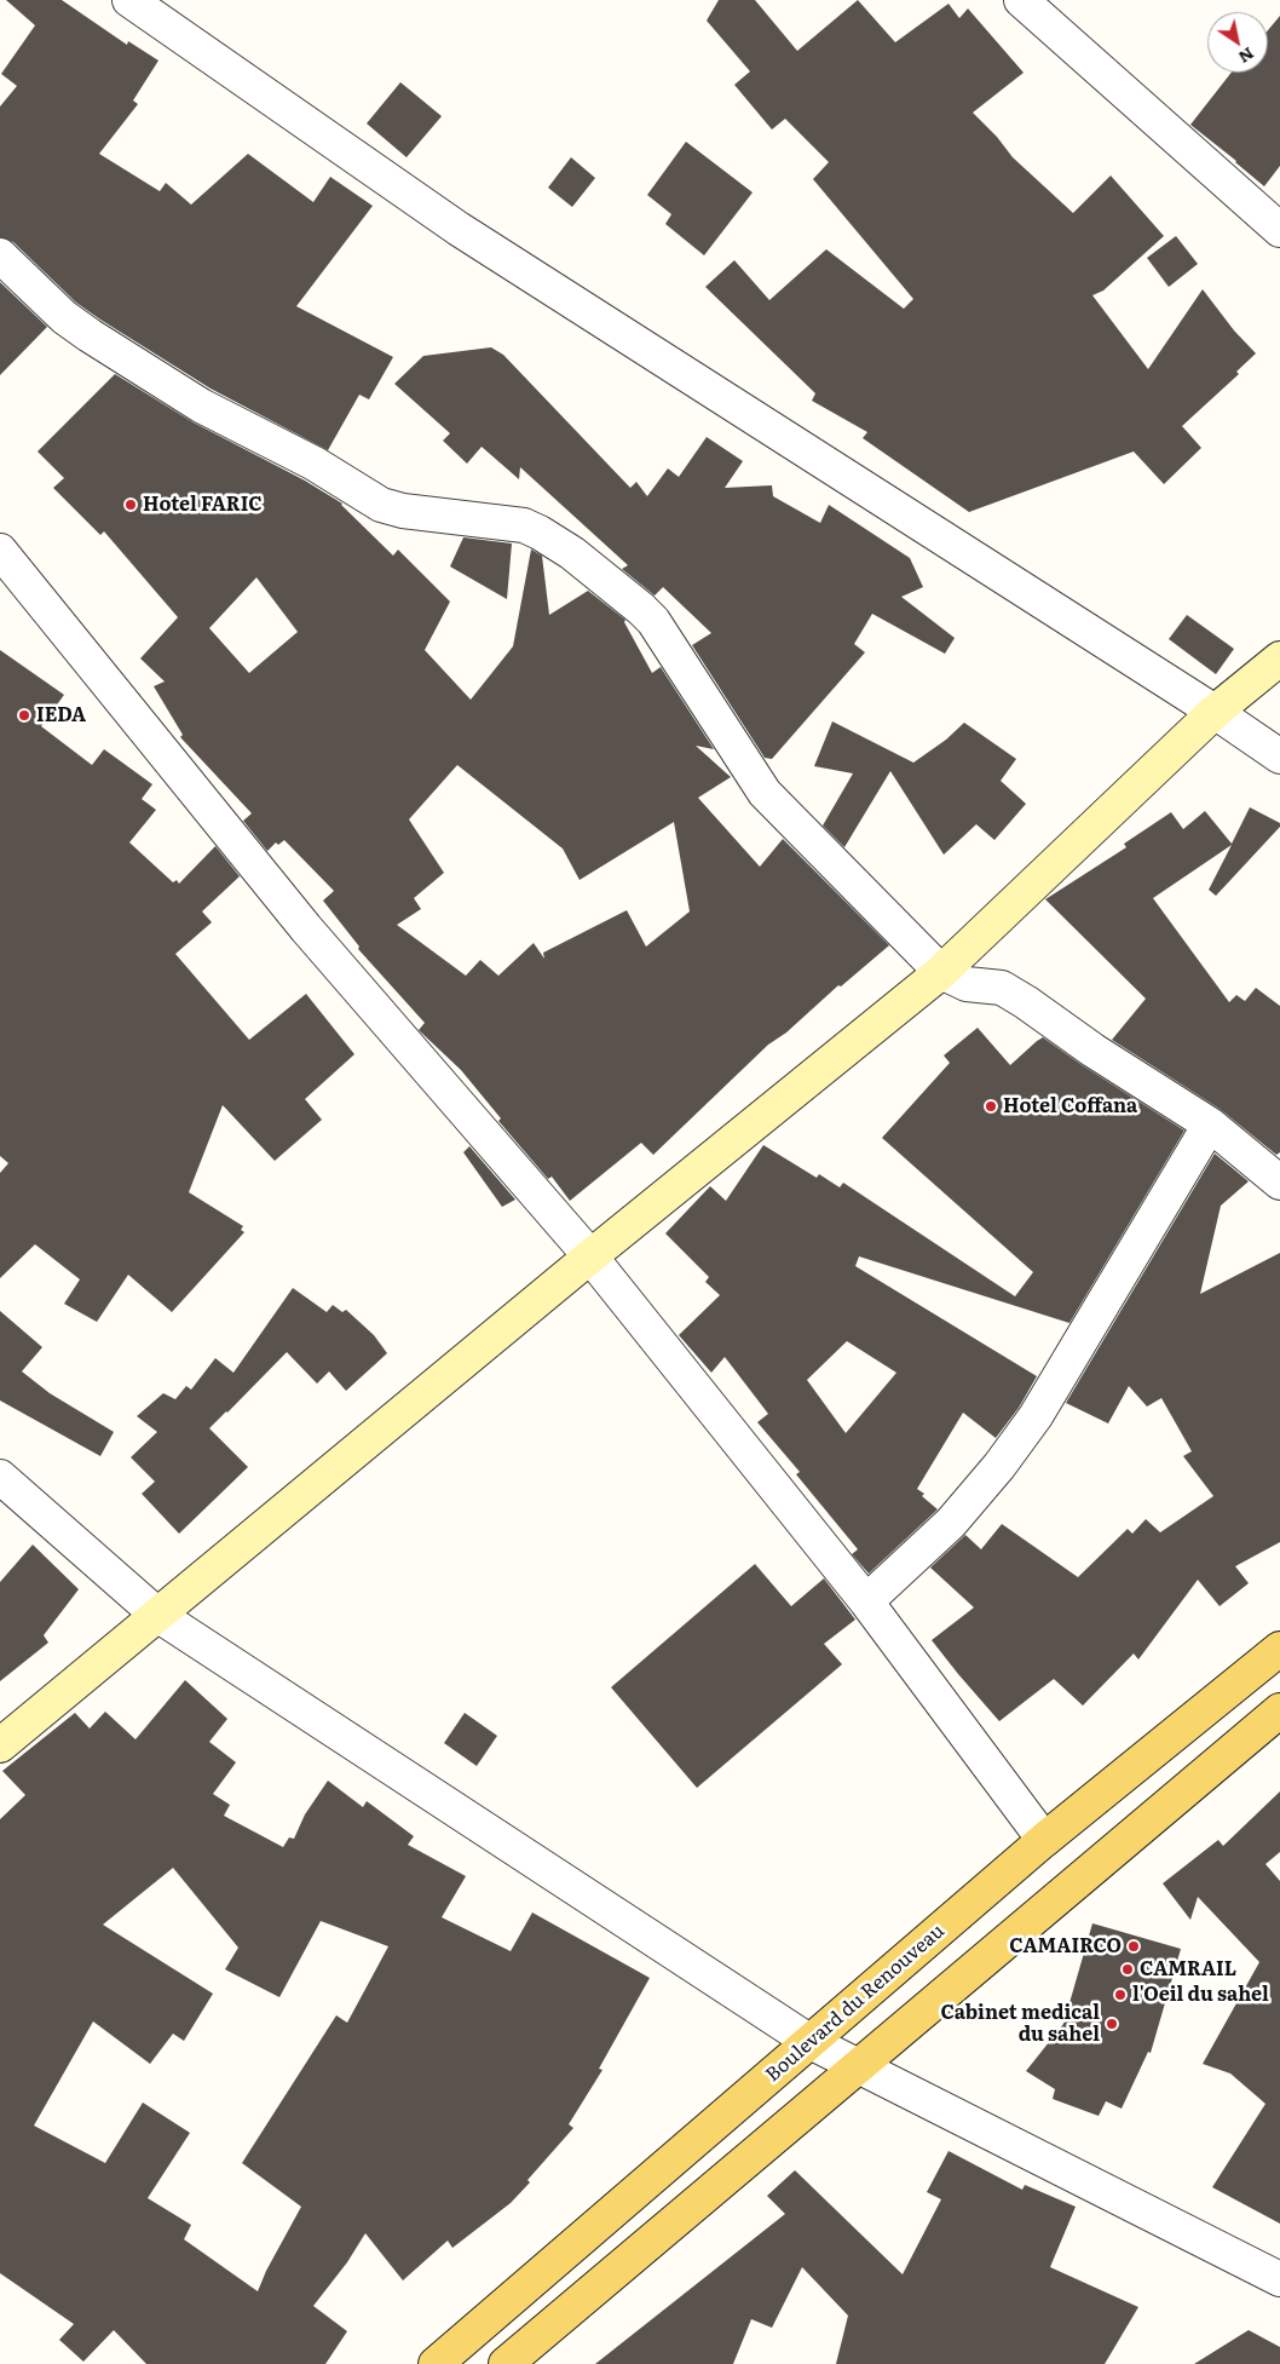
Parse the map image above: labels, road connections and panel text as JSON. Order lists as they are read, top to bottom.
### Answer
{
  "streets": {
    "main road": ["Boulevard du Renouveau"]
  },
  "places": [
    "Hotel FARIC",
    "IEDA",
    "Hotel Coffana",
    "CAMAIRCO",
    "CAMRAIL",
    "l'Oeil du sahel",
    "Cabinet medical du sahel"
  ],
  "north": "bottom right"
}
